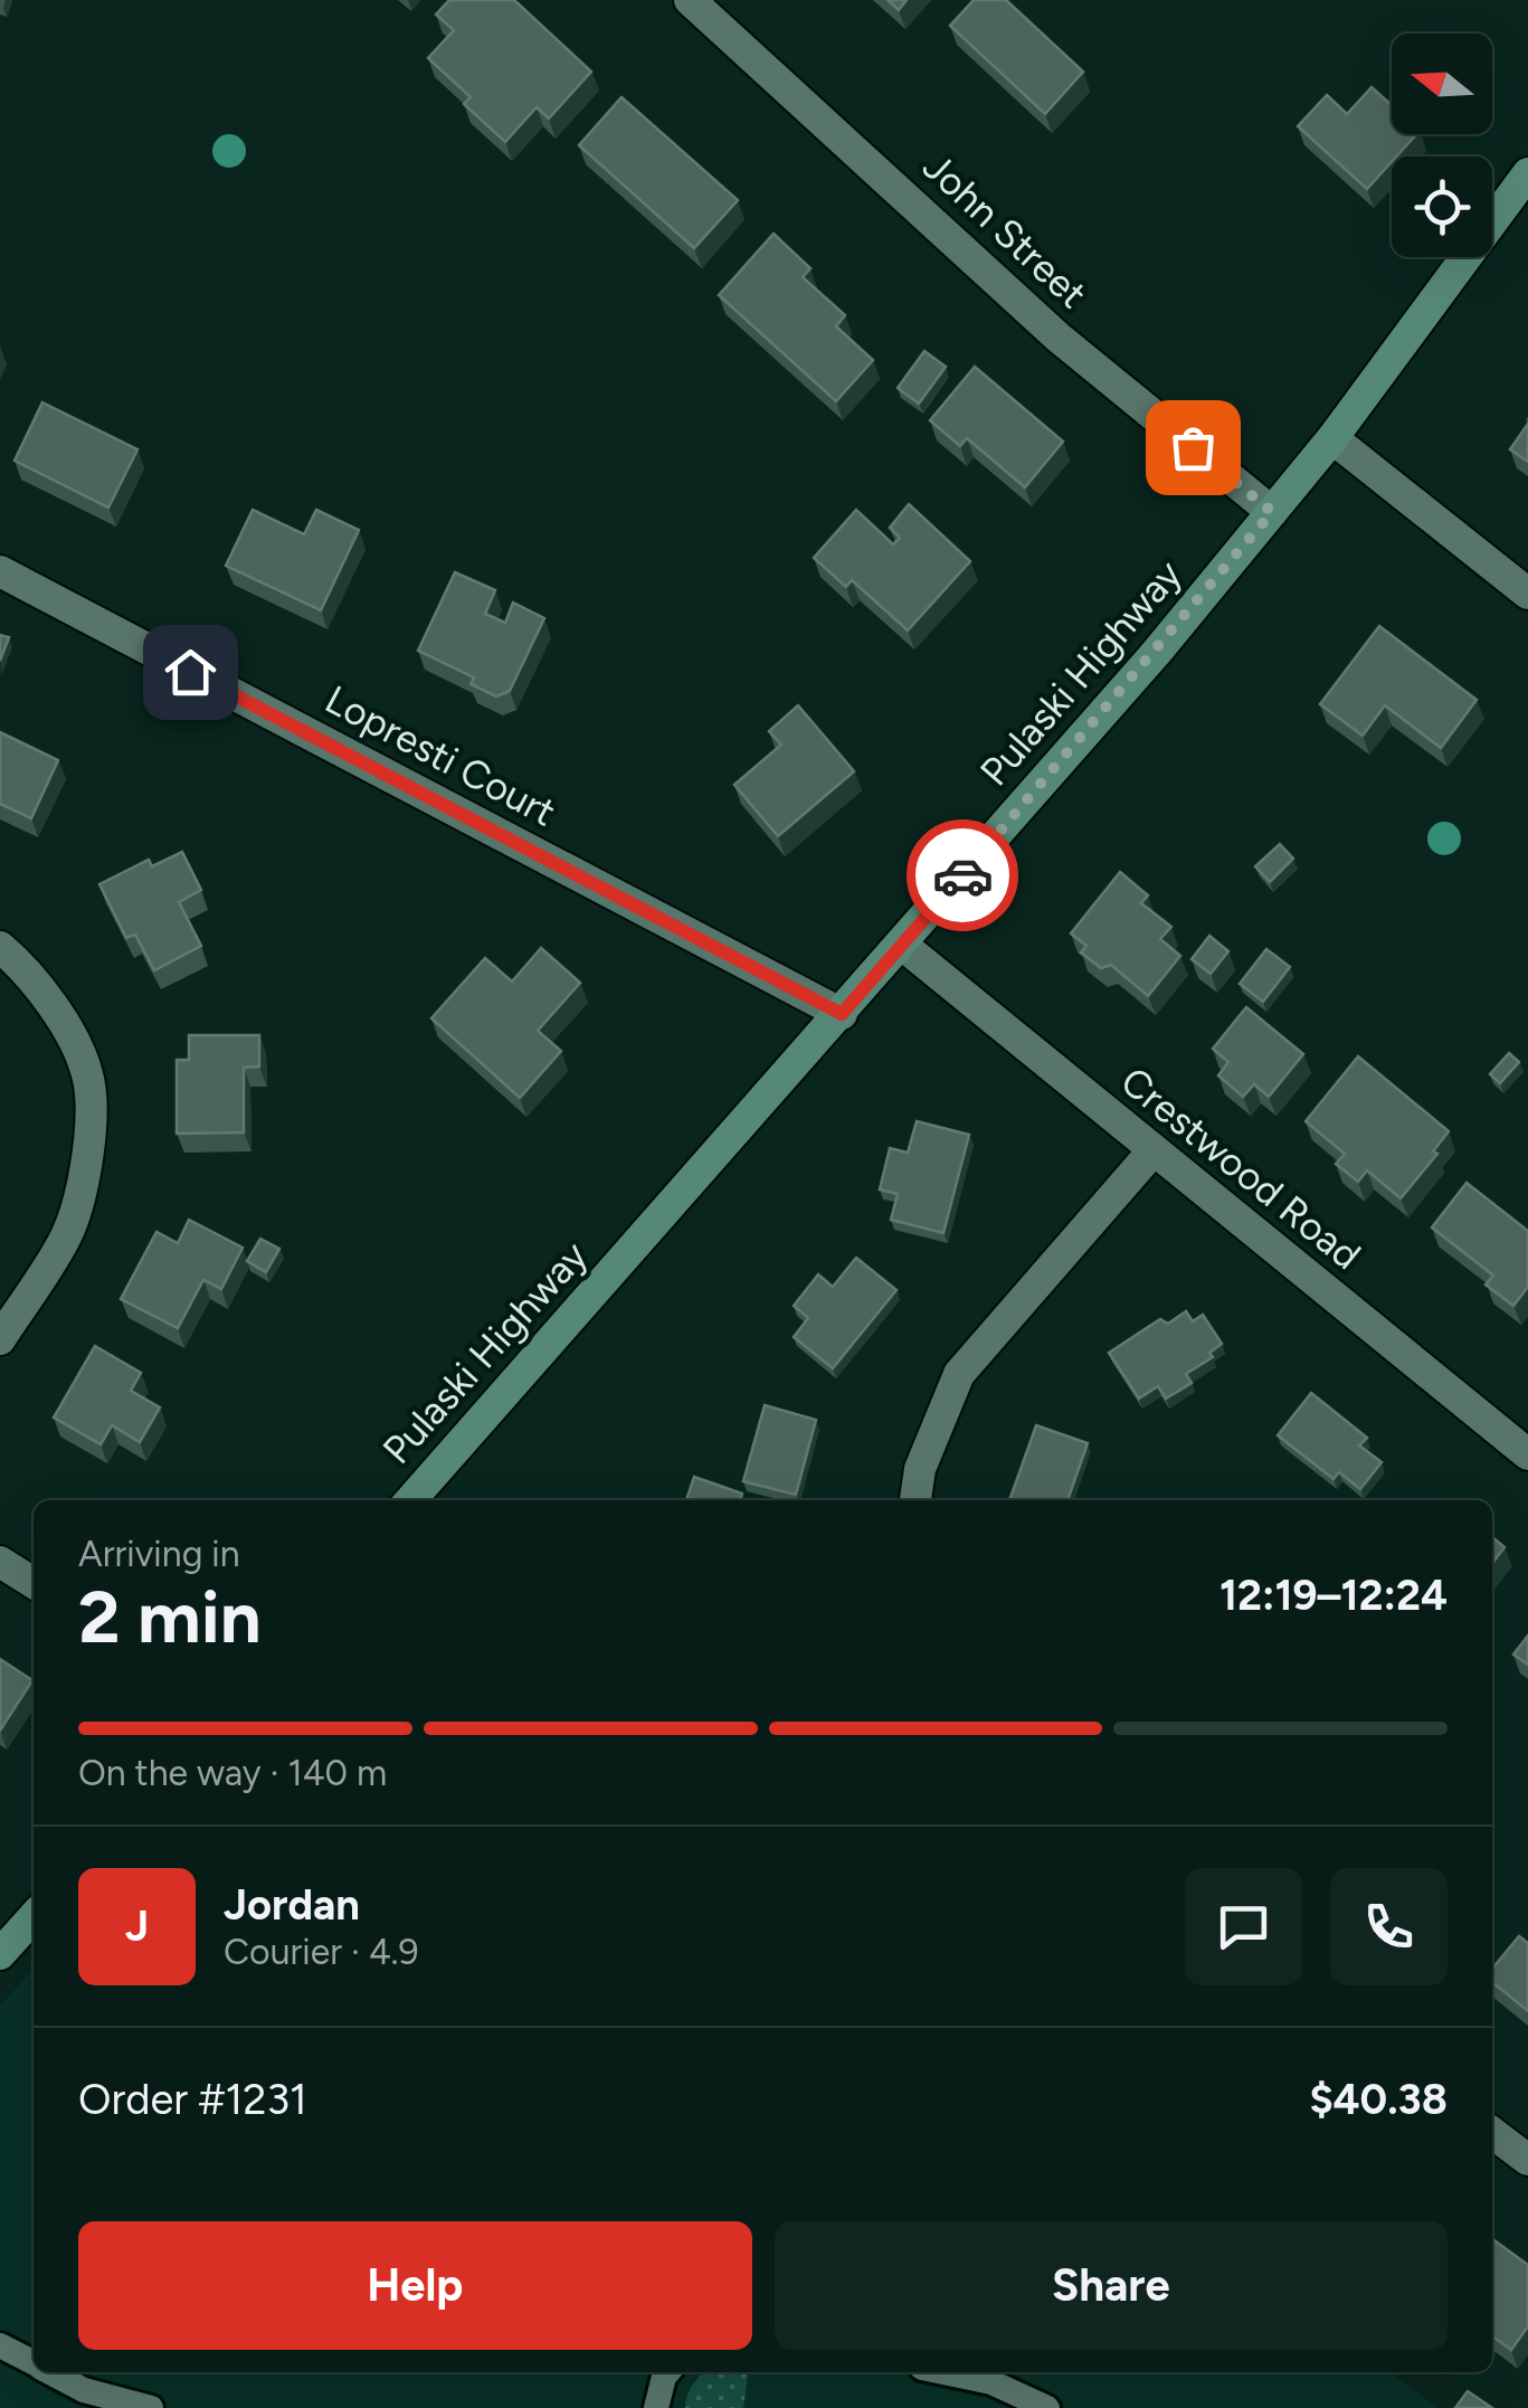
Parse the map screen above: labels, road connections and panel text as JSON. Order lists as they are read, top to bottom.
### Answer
{
  "streets": {
    "main road": ["Pulaski Highway"],
    "street": ["John Street", "Lopresti Court", "Crestwood Road"]
  },
  "crossings": [
    ["John Street", "Pulaski Highway"],
    ["Pulaski Highway", "Lopresti Court"],
    ["Pulaski Highway", "Crestwood Road"]
  ],
  "north": "left",
  "page": {
    "heading": ["2 min", "Arriving in", "12:19–12:24"],
    "panel": [
      "Jordan",
      "Courier · 4.9",
      "Order #1231",
      "$40.38"
    ],
    "bar": "On the way · 140 m",
    "round": "J",
    "buttons": ["Help", "Share"]
  }
}
